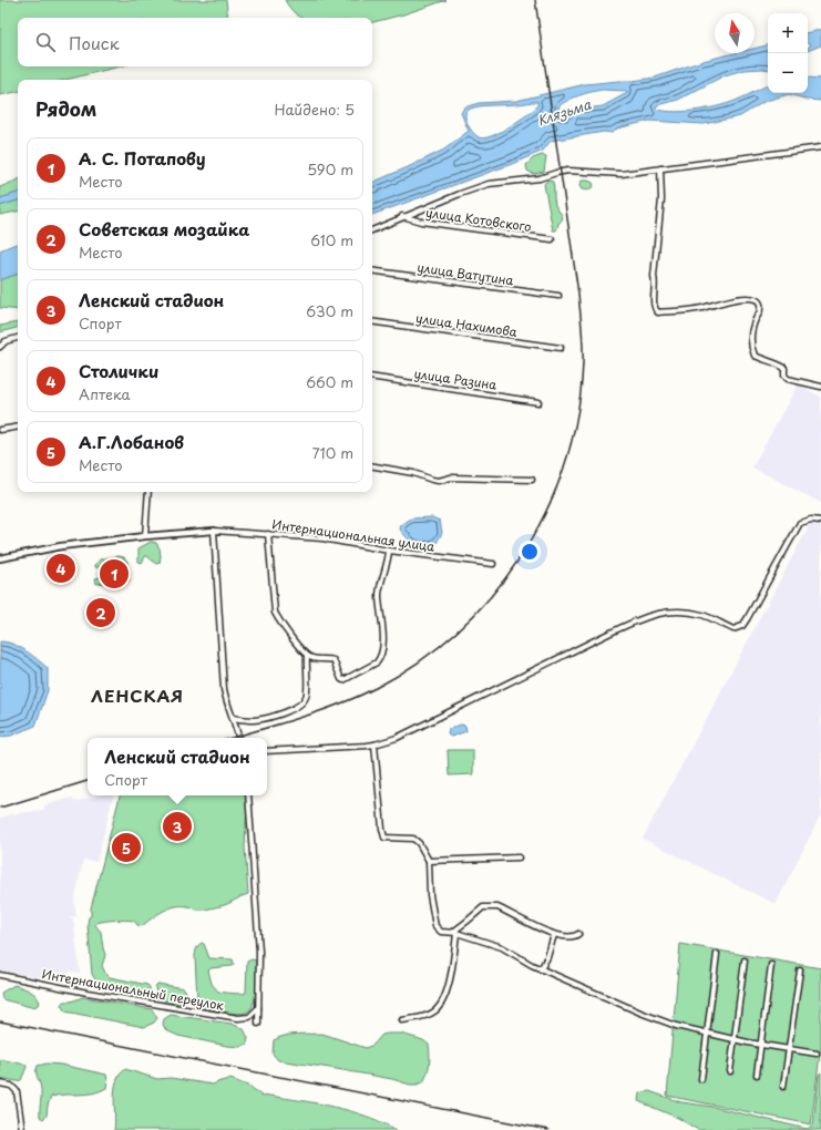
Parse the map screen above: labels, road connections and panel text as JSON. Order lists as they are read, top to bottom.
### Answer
{
  "streets": {
    "street": [
      "улица Котовского",
      "улица Ватутина",
      "улица Нахимова",
      "улица Разина",
      "Интернациональная улица",
      "Интернациональный переулок"
    ]
  },
  "districts": ["ЛЕНСКАЯ"],
  "water": ["Клязьма"],
  "north": "top",
  "page": {
    "map_buttons": ["+", "−"],
    "search": "Поиск",
    "heading": ["Рядом", "Найдено: 5"],
    "list": [
      {
        "mark": "1",
        "name": "А. С. Потапову",
        "note": "Место",
        "value": "590 m"
      },
      {
        "mark": "2",
        "name": "Советская мозайка",
        "note": "Место",
        "value": "610 m"
      },
      {
        "mark": "3",
        "name": "Ленский стадион",
        "note": "Спорт",
        "value": "630 m"
      },
      {
        "mark": "4",
        "name": "Столички",
        "note": "Аптека",
        "value": "660 m"
      },
      {
        "mark": "5",
        "name": "А.Г.Лобанов",
        "note": "Место",
        "value": "710 m"
      }
    ],
    "pins": [
      "4",
      "1",
      "2",
      "3",
      "5"
    ],
    "popup": ["Ленский стадион", "Спорт"]
  }
}
